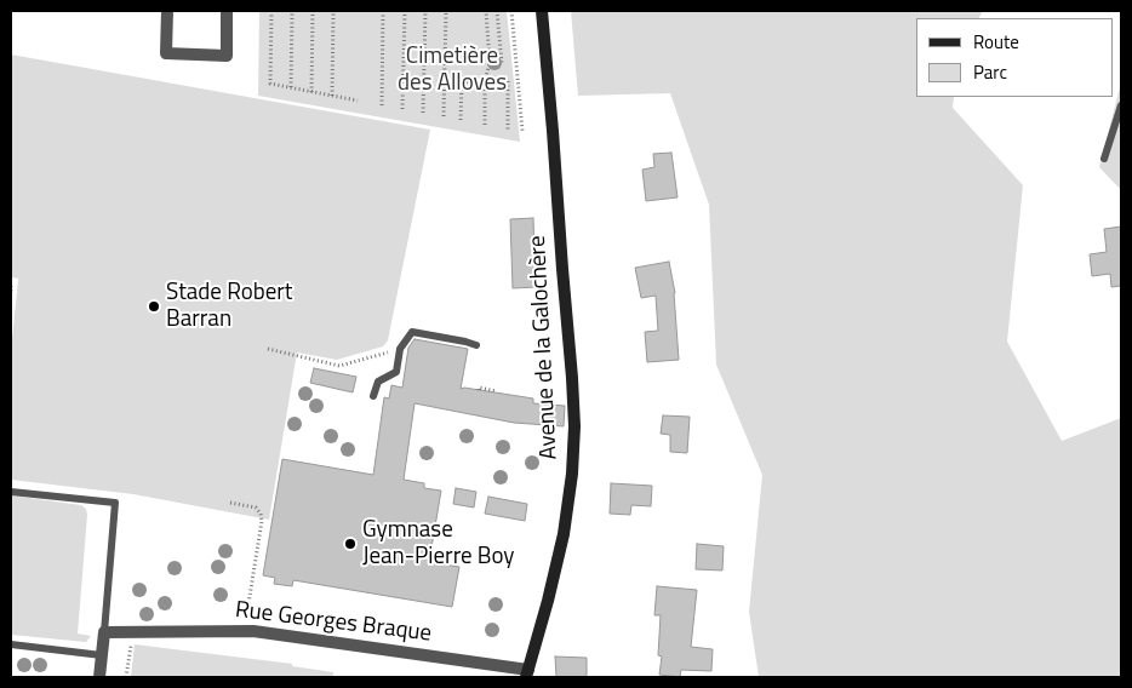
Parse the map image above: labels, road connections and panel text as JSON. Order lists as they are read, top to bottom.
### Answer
{
  "streets": {
    "main road": ["Avenue de la Galochère"],
    "street": ["Rue Georges Braque"]
  },
  "crossings": [
    ["Avenue de la Galochère", "Rue Georges Braque"]
  ],
  "parks": ["Cimetière des Alloves"],
  "places": ["Stade Robert Barran", "Gymnase Jean-Pierre Boy"],
  "legend": ["Route", "Parc"]
}
